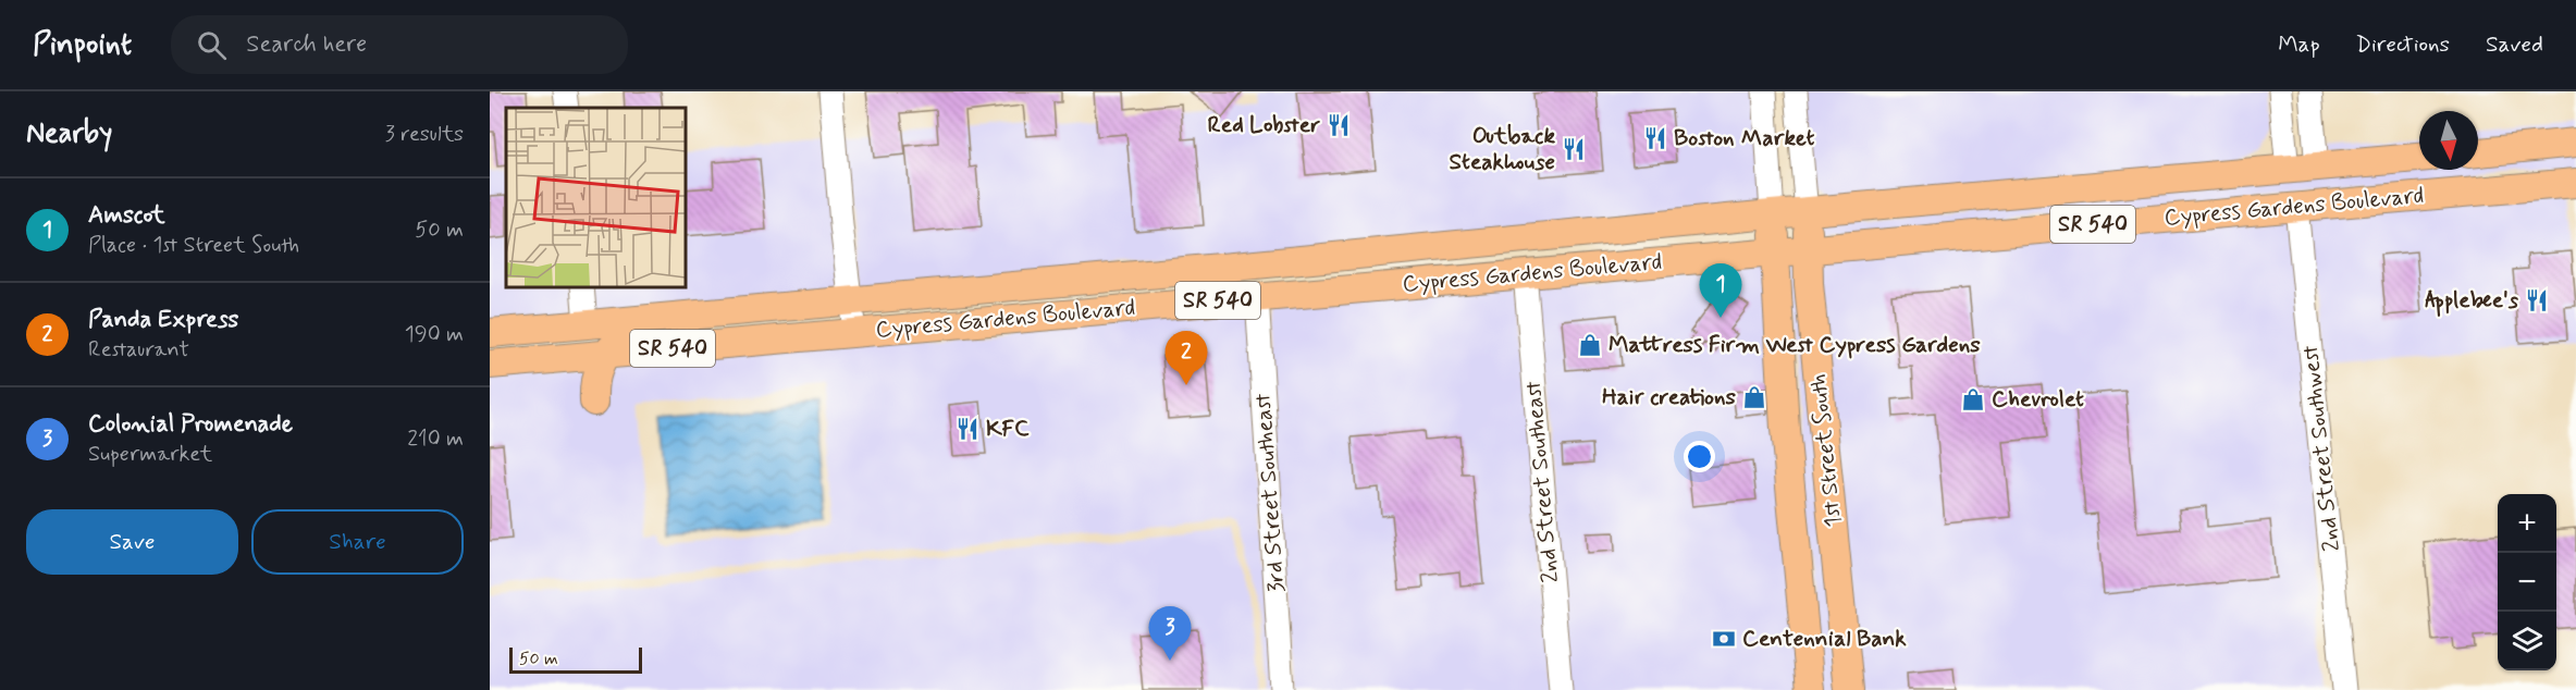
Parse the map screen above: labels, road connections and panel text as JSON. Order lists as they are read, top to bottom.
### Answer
{
  "streets": {
    "main road": ["Cypress Gardens Boulevard", "SR 540", "1st Street South"],
    "street": ["2nd Street Southwest", "2nd Street Southeast", "3rd Street Southeast"]
  },
  "crossings": [
    ["Cypress Gardens Boulevard", "2nd Street Southwest"],
    ["Cypress Gardens Boulevard", "1st Street South"],
    ["Cypress Gardens Boulevard", "2nd Street Southeast"],
    ["Cypress Gardens Boulevard", "3rd Street Southeast"]
  ],
  "places": {
    "restaurant": [
      "Red Lobster",
      "Boston Market",
      "Outback Steakhouse",
      "Applebee's",
      "KFC"
    ],
    "shop": ["Mattress Firm West Cypress Gardens", "Hair creations", "Chevrolet"],
    "bank": ["Centennial Bank"]
  },
  "scale_bar": "50 m",
  "north": "bottom",
  "page": {
    "header": "Pinpoint",
    "search": "Search here",
    "nav": ["Map", "Directions", "Saved"],
    "heading": ["Nearby", "3 results"],
    "list": [
      {
        "mark": "1",
        "name": "Amscot",
        "note": "Place · 1st Street South",
        "value": "50 m"
      },
      {
        "mark": "2",
        "name": "Panda Express",
        "note": "Restaurant",
        "value": "190 m"
      },
      {
        "mark": "3",
        "name": "Colonial Promenade",
        "note": "Supermarket",
        "value": "210 m"
      }
    ],
    "pins": ["1", "2", "3"],
    "buttons": ["Save", "Share"],
    "map_buttons": ["+", "−"],
    "scale": "50 m"
  }
}
